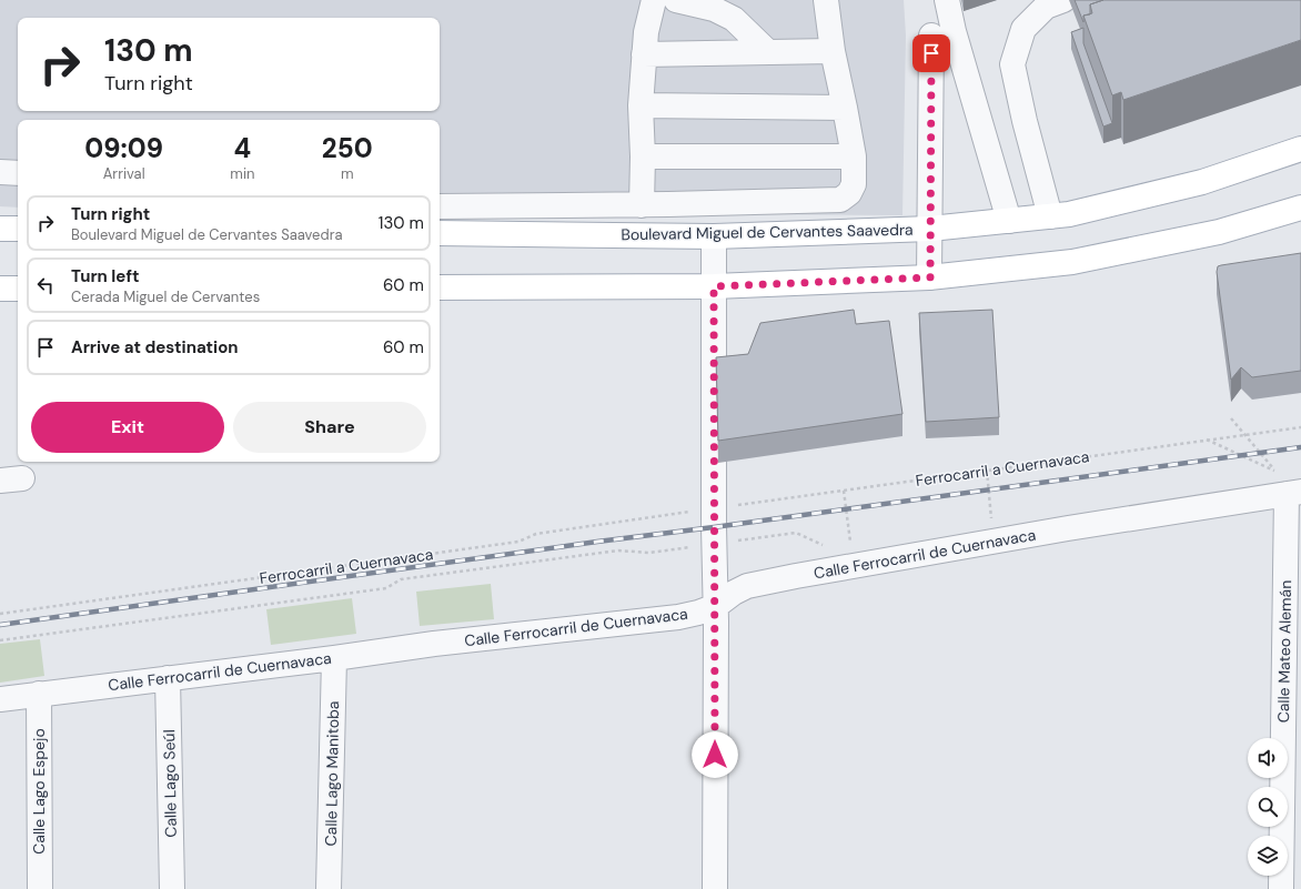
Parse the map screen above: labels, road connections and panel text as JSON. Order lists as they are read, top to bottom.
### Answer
{
  "streets": {
    "main road": ["Boulevard Miguel de Cervantes Saavedra"],
    "street": [
      "Calle Ferrocarril de Cuernavaca",
      "Calle Mateo Alemán",
      "Calle Lago Manitoba",
      "Calle Lago Seúl",
      "Calle Lago Espejo"
    ],
    "path": ["Ferrocarril a Cuernavaca"]
  },
  "crossings": [
    ["Calle Ferrocarril de Cuernavaca", "Calle Mateo Alemán"],
    ["Calle Ferrocarril de Cuernavaca", "Calle Lago Manitoba"],
    ["Calle Ferrocarril de Cuernavaca", "Calle Lago Seúl"],
    ["Calle Ferrocarril de Cuernavaca", "Calle Lago Espejo"]
  ],
  "page": {
    "turn": ["130 m", "Turn right"],
    "eta": [
      "09:09",
      "Arrival",
      "4",
      "min",
      "250",
      "m"
    ],
    "list": [
      {
        "name": "Turn right",
        "note": "Boulevard Miguel de Cervantes Saavedra",
        "value": "130 m"
      },
      {
        "name": "Turn left",
        "note": "Cerada Miguel de Cervantes",
        "value": "60 m"
      },
      {
        "name": "Arrive at destination",
        "value": "60 m"
      }
    ],
    "buttons": ["Exit", "Share"]
  }
}
